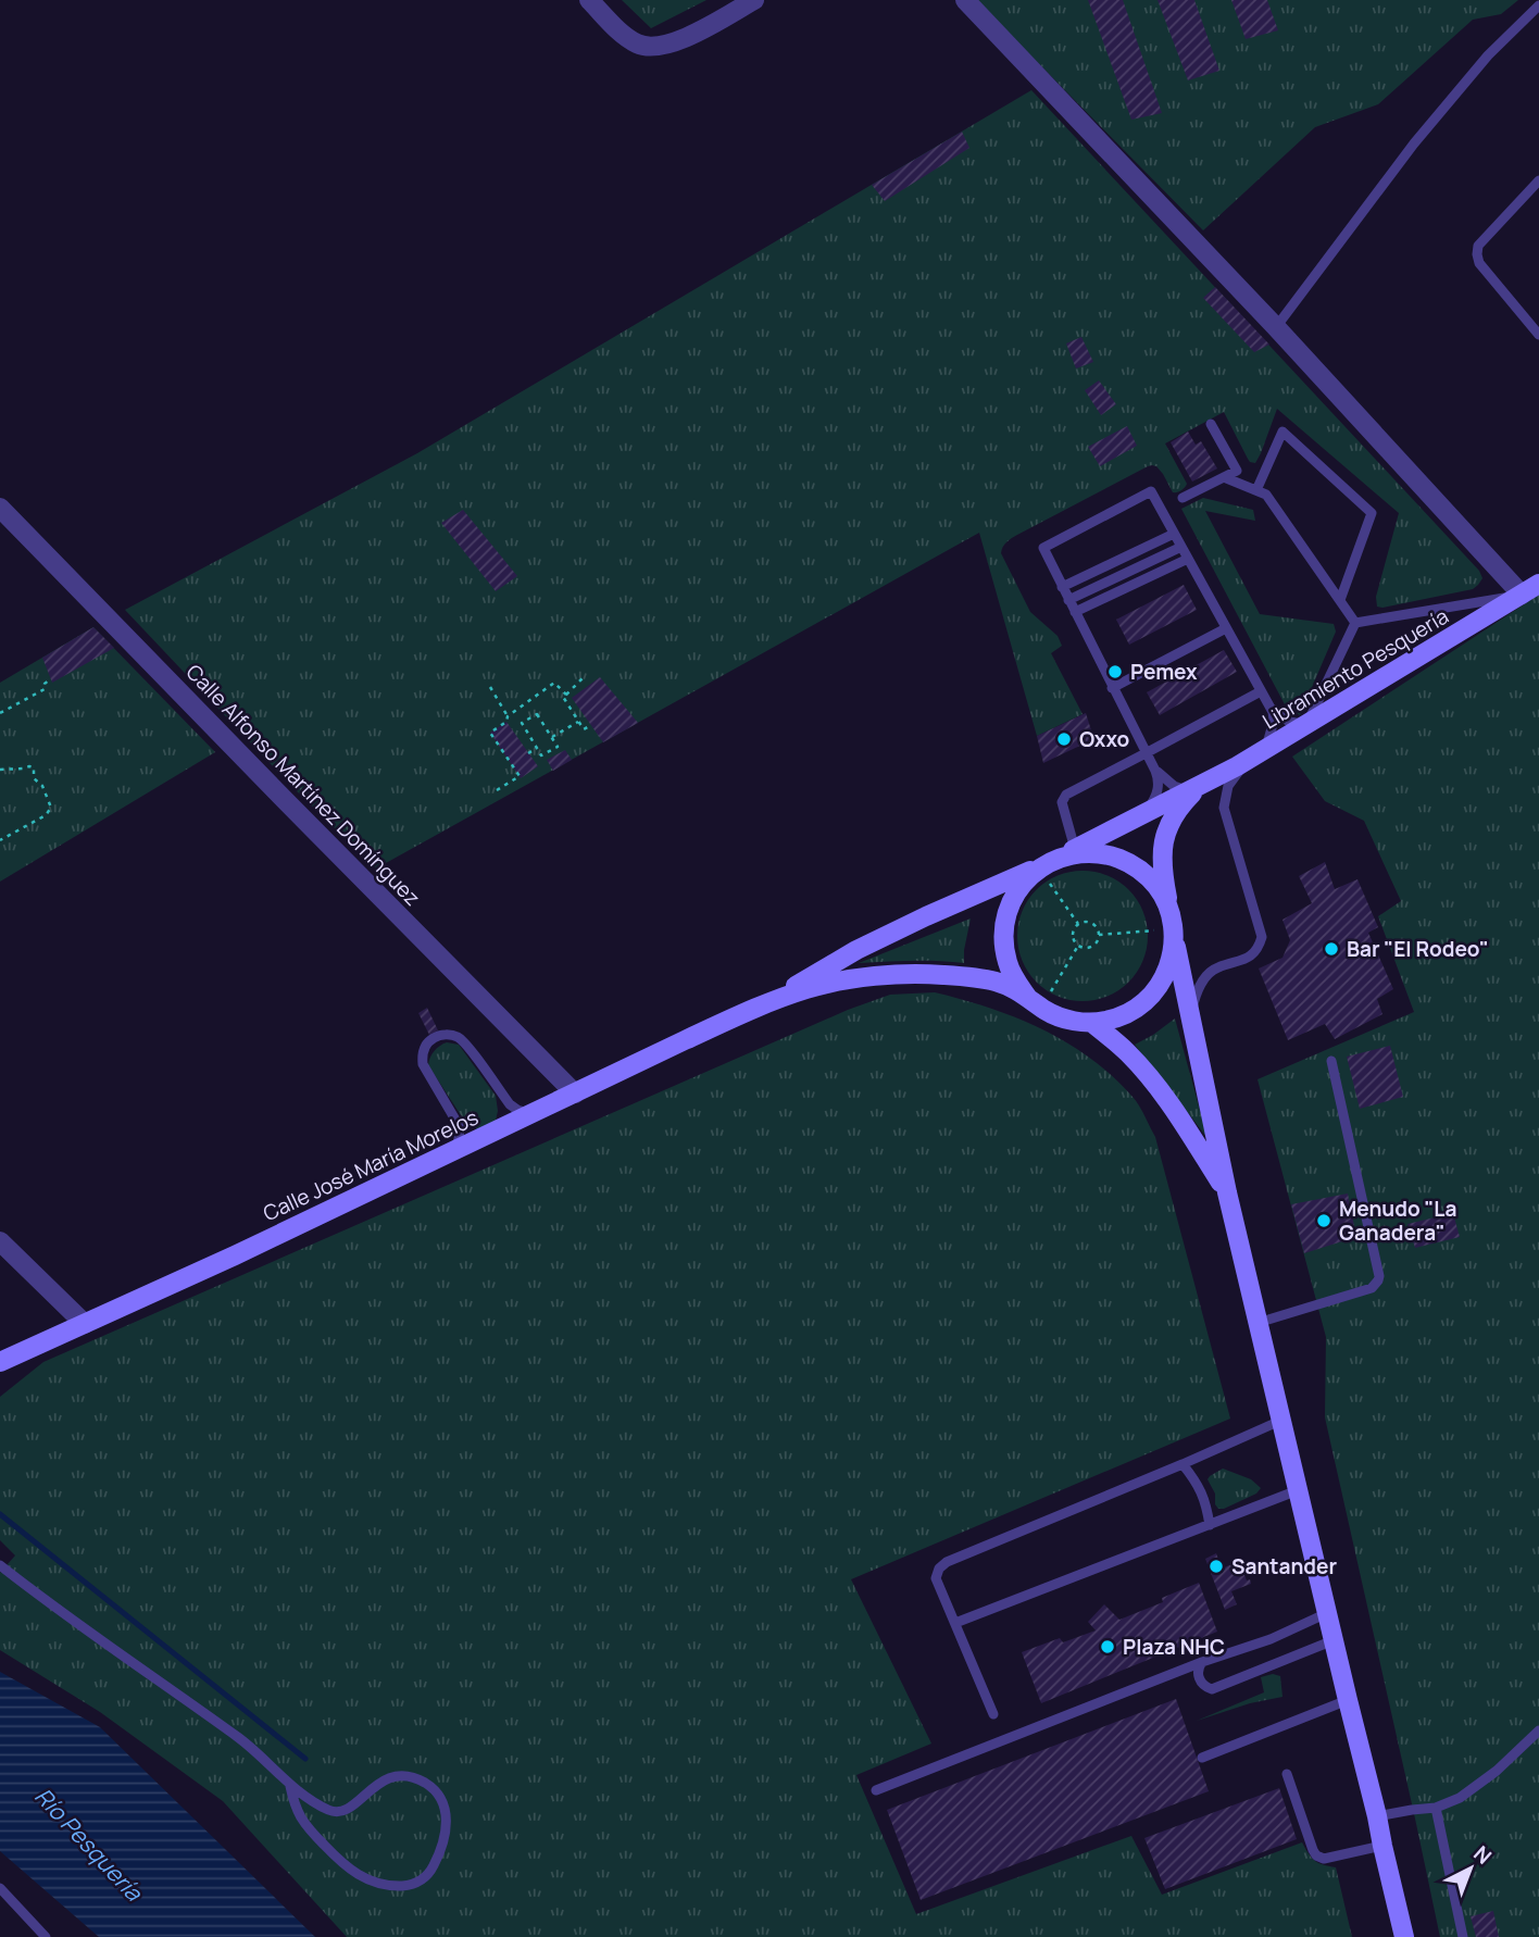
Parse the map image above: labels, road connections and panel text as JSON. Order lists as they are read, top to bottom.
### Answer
{
  "streets": {
    "main road": ["Libramiento Pesquería", "Calle José María Morelos"],
    "street": ["Calle Alfonso Martínez Domínguez"]
  },
  "crossings": [
    ["Calle Alfonso Martínez Domínguez", "Calle José María Morelos"]
  ],
  "water": ["Río Pesquería"],
  "places": [
    "Pemex",
    "Oxxo",
    "Bar \"El Rodeo\"",
    "Menudo \"La Ganadera\"",
    "Santander",
    "Plaza NHC"
  ],
  "north": "top right"
}
